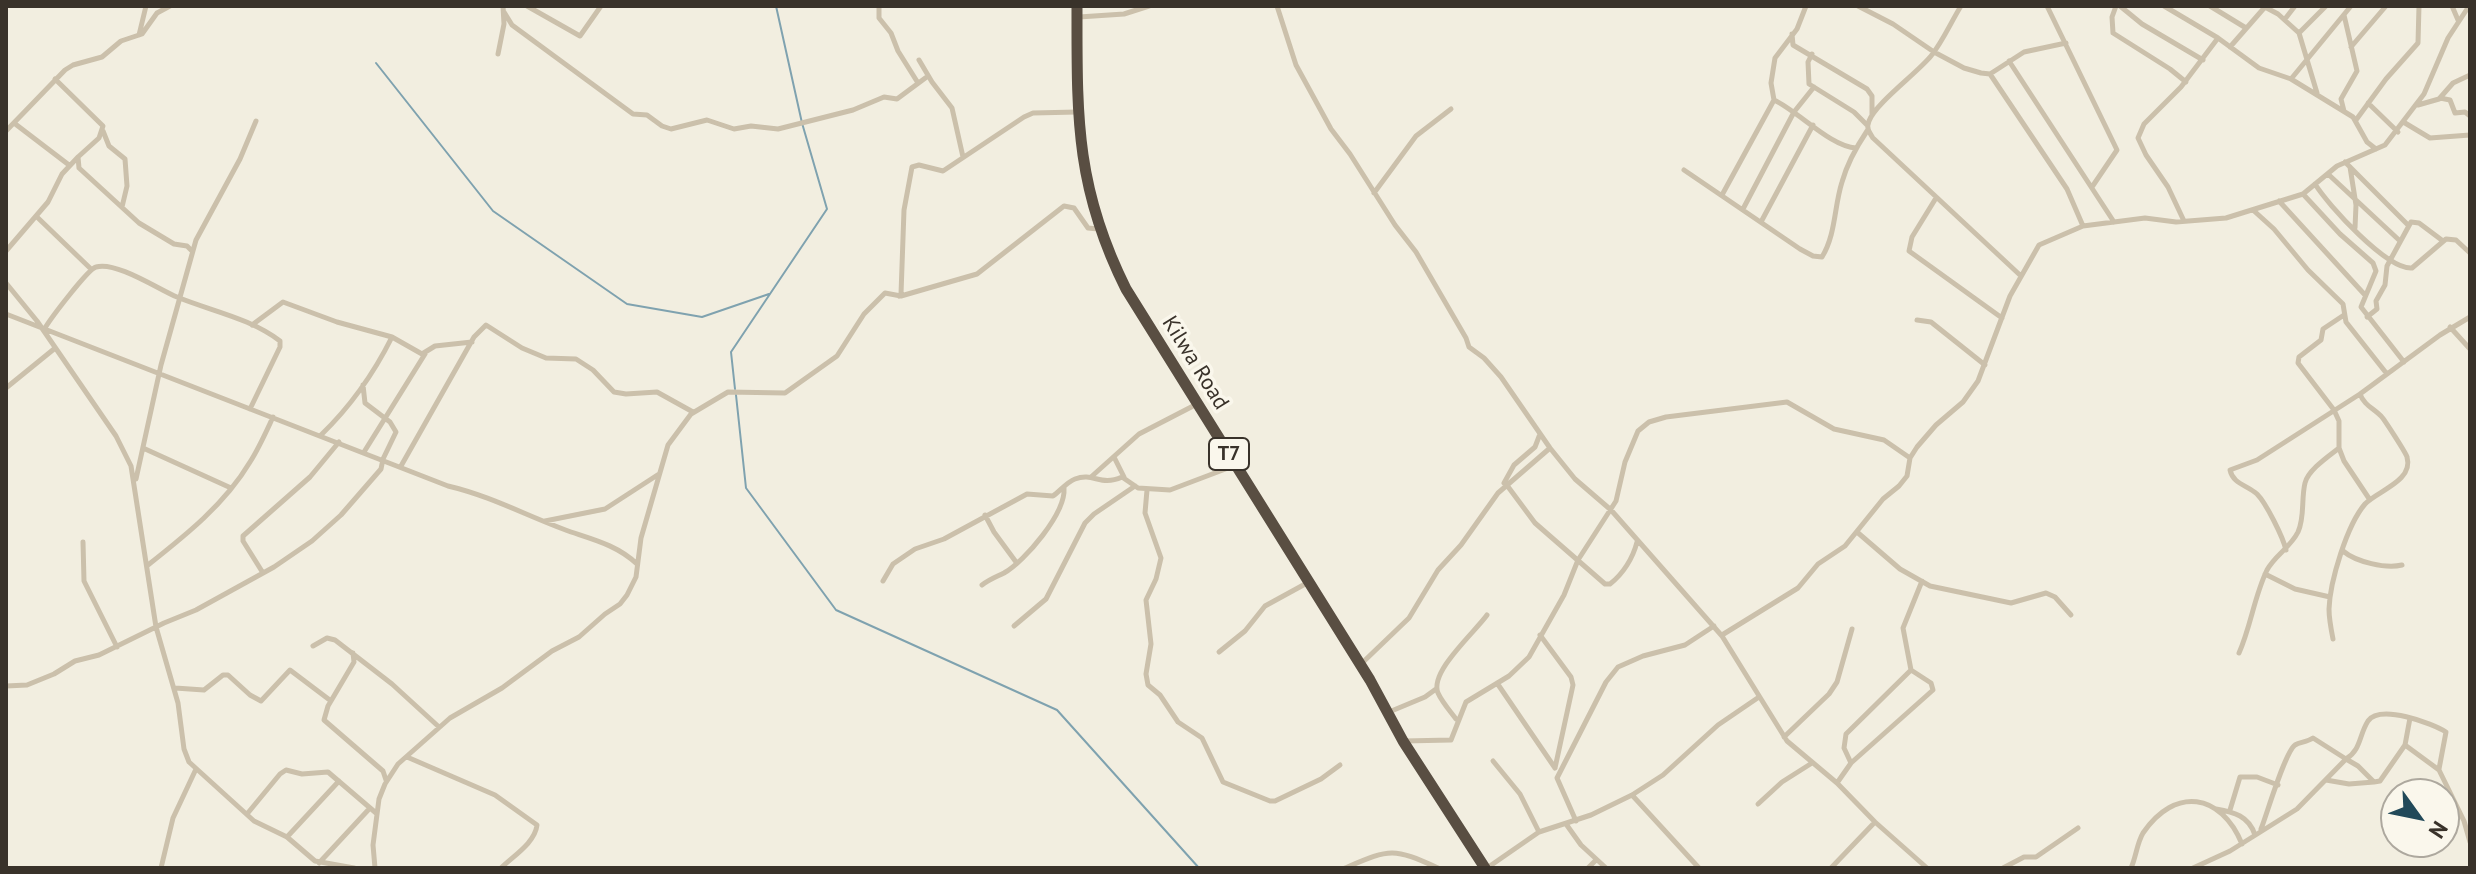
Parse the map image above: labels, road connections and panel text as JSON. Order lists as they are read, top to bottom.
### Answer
{
  "streets": {
    "highway": ["Kilwa Road", "T7"]
  },
  "north": "bottom right"
}
